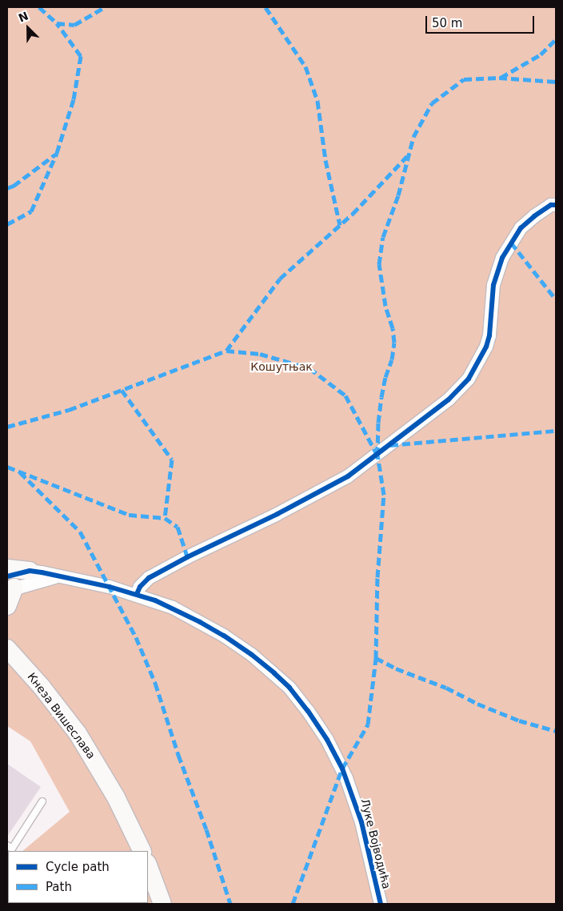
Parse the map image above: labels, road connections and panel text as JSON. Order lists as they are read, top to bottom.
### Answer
{
  "streets": {
    "main road": ["Кнеза Вишеслава"],
    "street": ["Луке Војводића"]
  },
  "parks": ["Кошутњак"],
  "legend": ["Cycle path", "Path"],
  "scale_bar": "50 m",
  "north": "top left"
}
